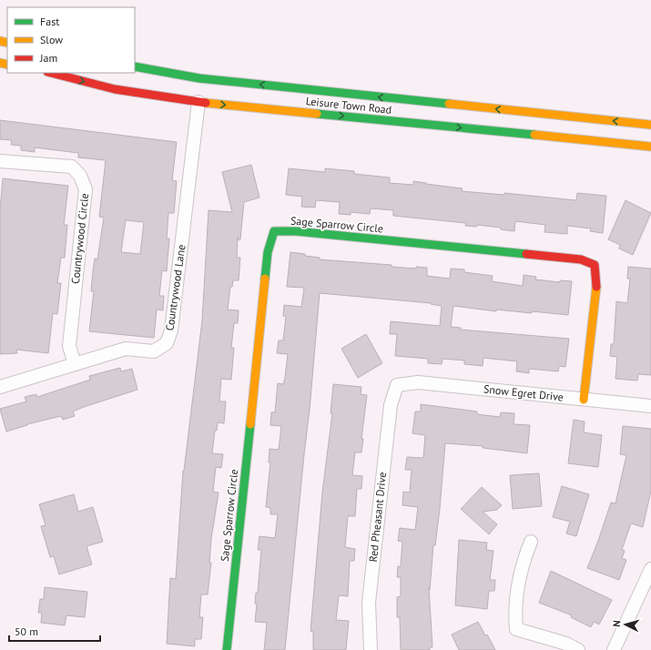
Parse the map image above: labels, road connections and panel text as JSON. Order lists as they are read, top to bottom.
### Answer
{
  "streets": {
    "main road": ["Leisure Town Road", "Sage Sparrow Circle"],
    "street": [
      "Countrywood Circle",
      "Countrywood Lane",
      "Snow Egret Drive",
      "Red Pheasant Drive"
    ]
  },
  "crossings": [
    ["Leisure Town Road", "Countrywood Lane"],
    ["Sage Sparrow Circle", "Snow Egret Drive"],
    ["Countrywood Circle", "Countrywood Lane"],
    ["Snow Egret Drive", "Red Pheasant Drive"]
  ],
  "legend": ["Fast", "Slow", "Jam"],
  "scale_bar": "50 m",
  "north": "left"
}
